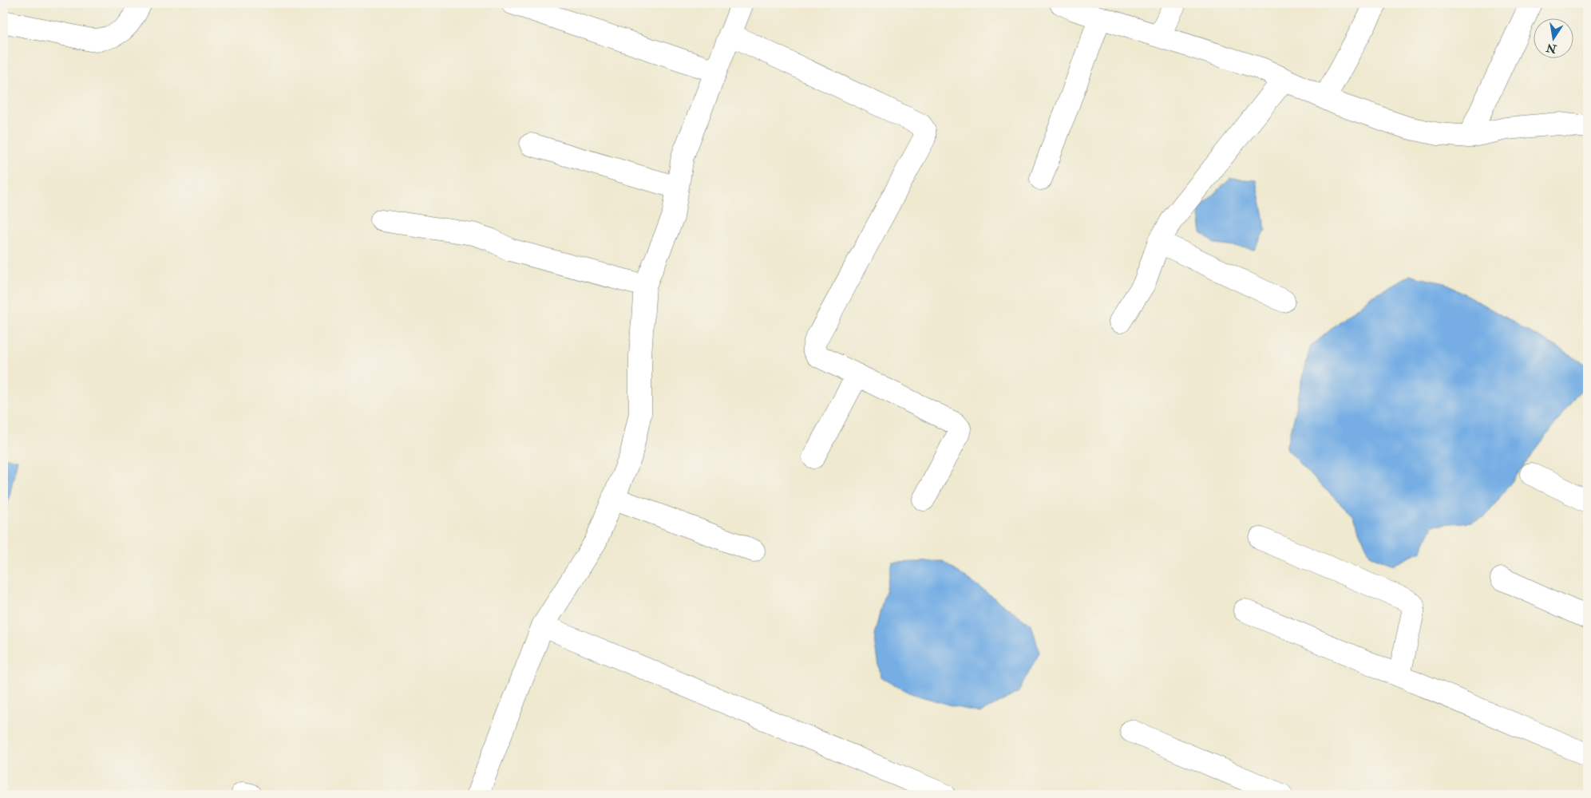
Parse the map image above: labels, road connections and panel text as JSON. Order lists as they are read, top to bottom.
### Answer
{
  "north": "bottom"
}
